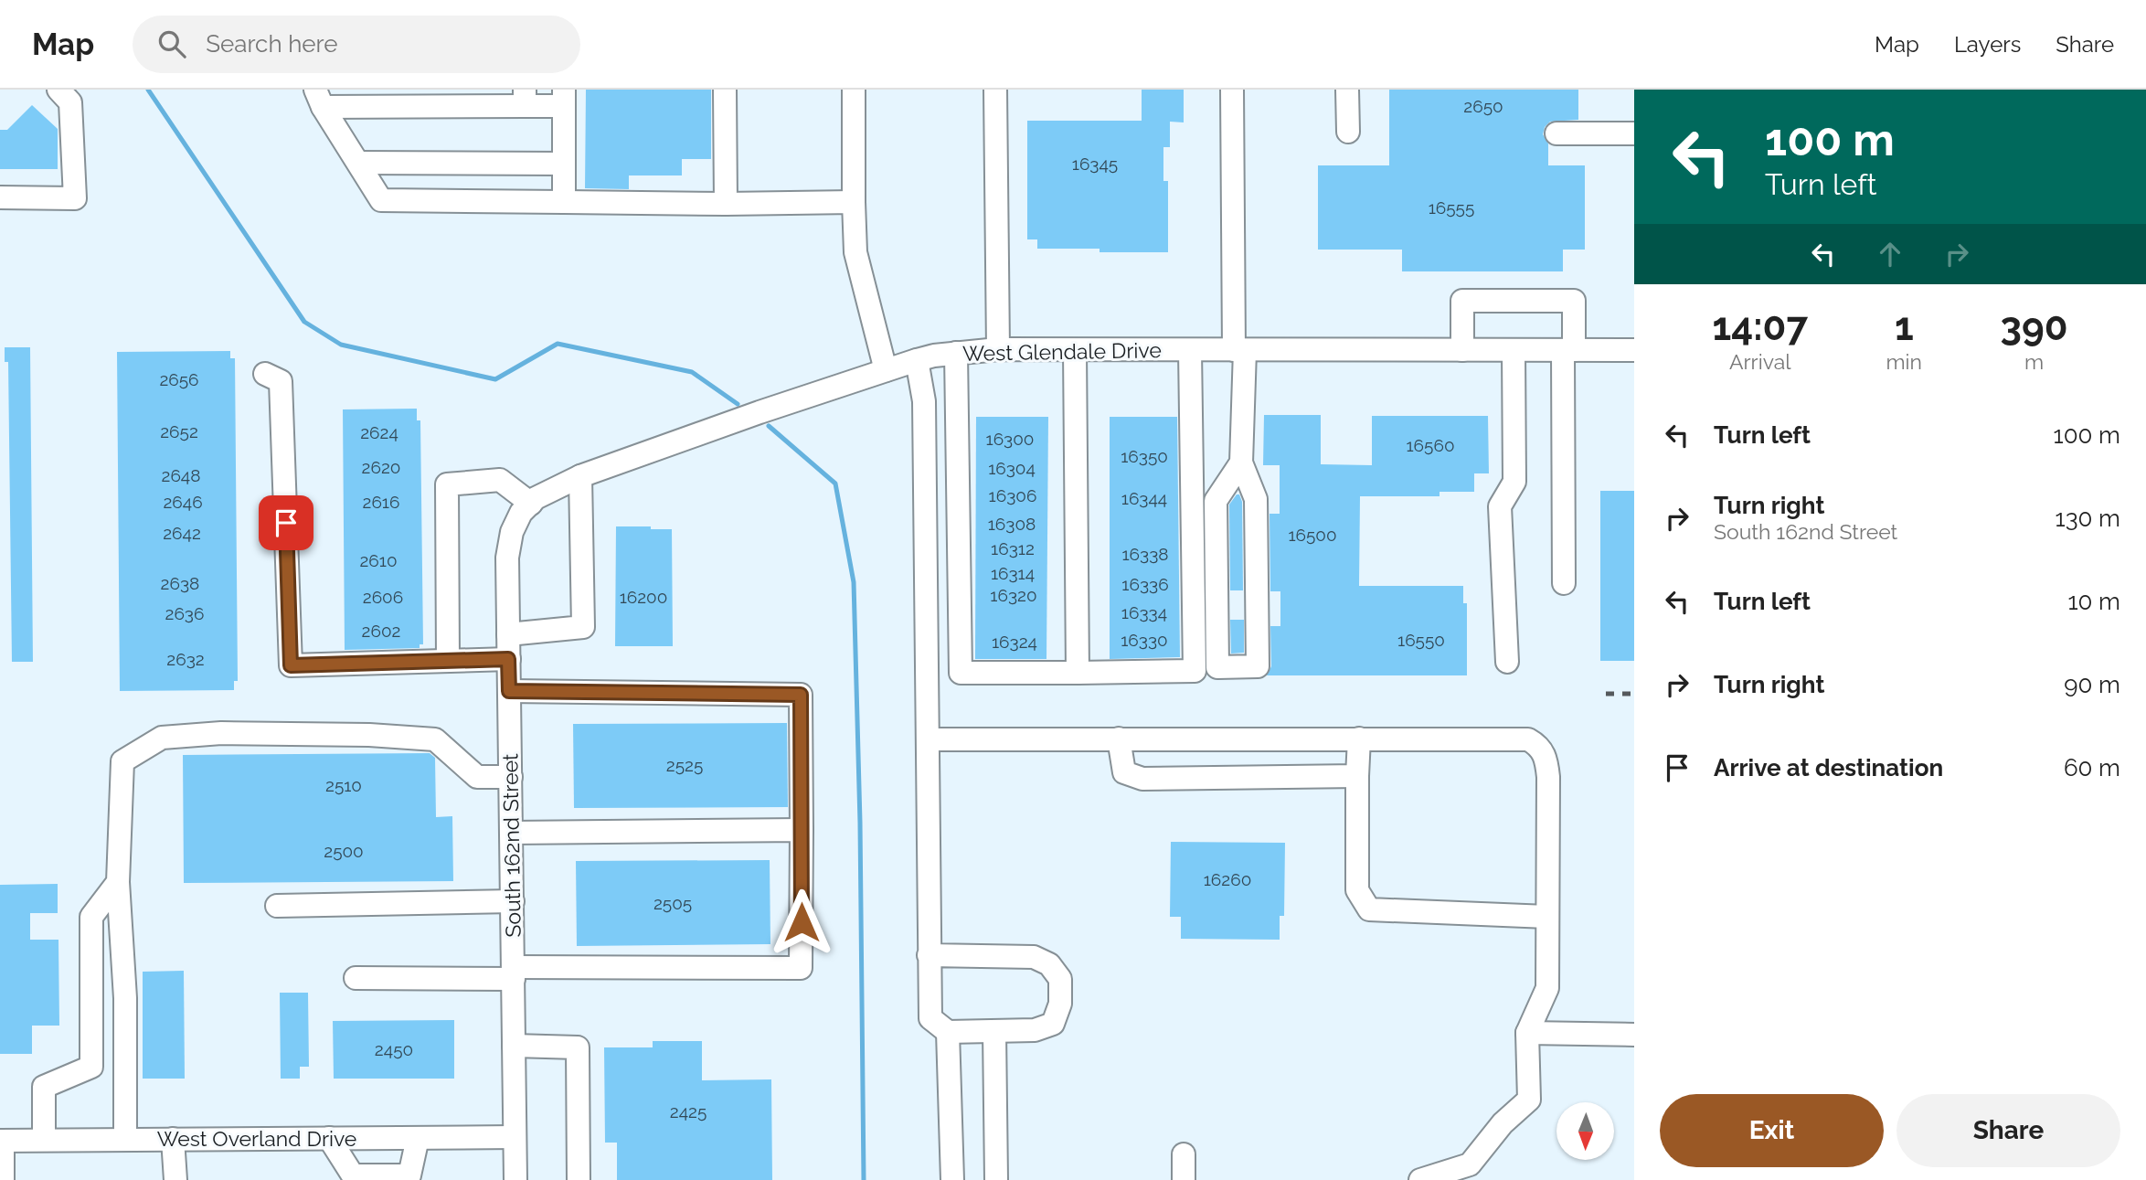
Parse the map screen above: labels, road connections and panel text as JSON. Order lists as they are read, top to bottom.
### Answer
{
  "streets": {
    "street": ["West Glendale Drive", "South 162nd Street", "West Overland Drive"]
  },
  "crossings": [
    ["West Glendale Drive", "South 162nd Street"],
    ["South 162nd Street", "West Overland Drive"]
  ],
  "house_numbers": [
    "2650",
    "16345",
    "16555",
    "2656",
    "2652",
    "2624",
    "16300",
    "16560",
    "16350",
    "2620",
    "16304",
    "2648",
    "16306",
    "16344",
    "2646",
    "2616",
    "16308",
    "2642",
    "16500",
    "16312",
    "16338",
    "2610",
    "16314",
    "2638",
    "16336",
    "16320",
    "2606",
    "16200",
    "16334",
    "2636",
    "2602",
    "16330",
    "16550",
    "16324",
    "2632",
    "2525",
    "2510",
    "2500",
    "16260",
    "2505",
    "2450",
    "2425"
  ],
  "north": "bottom",
  "page": {
    "header": "Map",
    "search": "Search here",
    "nav": ["Map", "Layers", "Share"],
    "turn": ["100 m", "Turn left"],
    "eta": [
      "14:07",
      "Arrival",
      "1",
      "min",
      "390",
      "m"
    ],
    "list": [
      {
        "name": "Turn left",
        "value": "100 m"
      },
      {
        "name": "Turn right",
        "note": "South 162nd Street",
        "value": "130 m"
      },
      {
        "name": "Turn left",
        "value": "10 m"
      },
      {
        "name": "Turn right",
        "value": "90 m"
      },
      {
        "name": "Arrive at destination",
        "value": "60 m"
      }
    ],
    "buttons": ["Exit", "Share"]
  }
}
